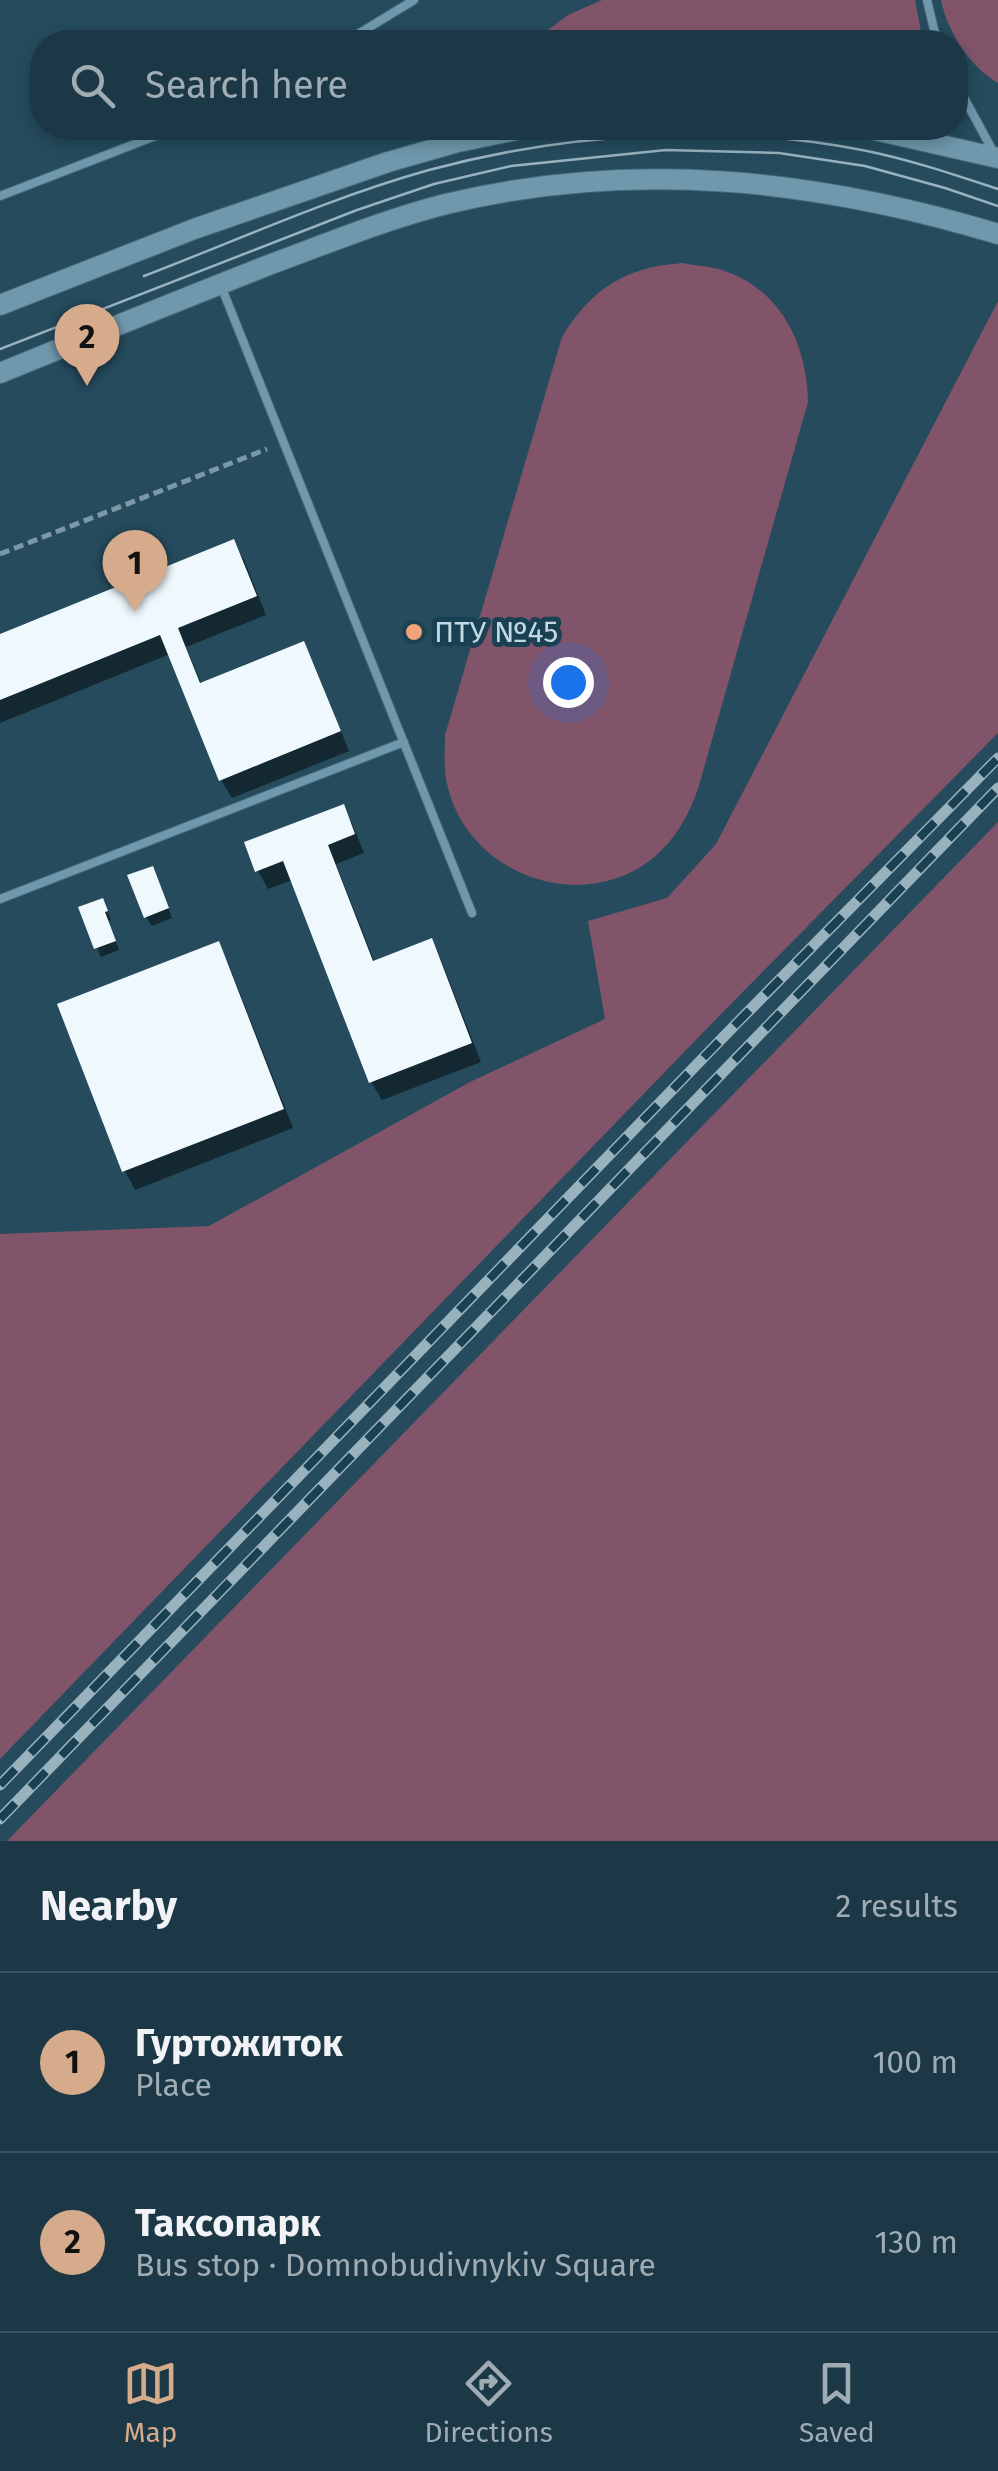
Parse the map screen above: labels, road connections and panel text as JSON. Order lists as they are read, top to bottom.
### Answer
{
  "places": ["ПТУ №45"],
  "page": {
    "search": "Search here",
    "pins": ["2", "1"],
    "heading": ["Nearby", "2 results"],
    "list": [
      {
        "mark": "1",
        "name": "Гуртожиток",
        "note": "Place",
        "value": "100 m"
      },
      {
        "mark": "2",
        "name": "Таксопарк",
        "note": "Bus stop · Domnobudivnykiv Square",
        "value": "130 m"
      }
    ],
    "nav": ["Map", "Directions", "Saved"]
  }
}
